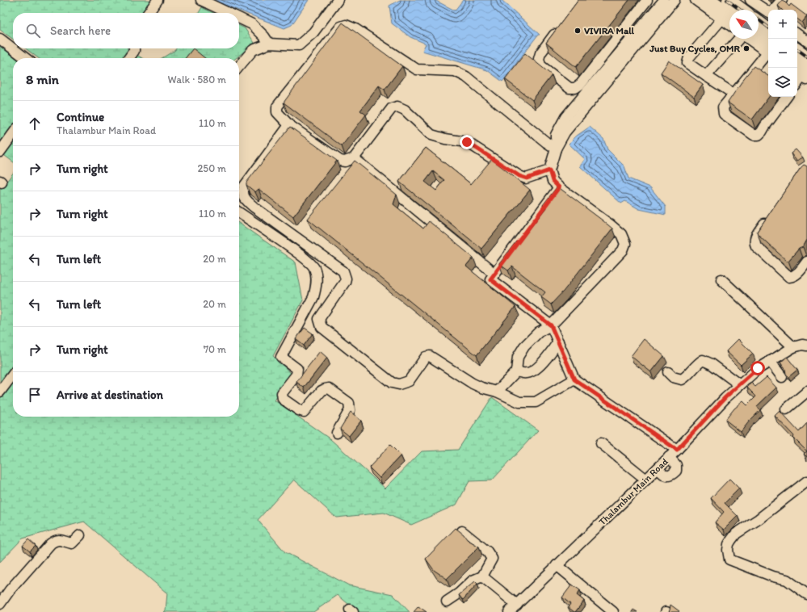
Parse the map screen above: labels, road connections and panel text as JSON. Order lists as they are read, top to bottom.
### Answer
{
  "streets": {
    "street": ["Thalambur Main Road"]
  },
  "places": ["VIVIRA Mall", "Just Buy Cycles, OMR"],
  "north": "top left",
  "page": {
    "map_buttons": ["+", "−"],
    "search": "Search here",
    "heading": ["8 min", "Walk · 580 m"],
    "list": [
      ["Continue", "Thalambur Main Road", "110 m"],
      ["Turn right", "250 m"],
      ["Turn right", "110 m"],
      ["Turn left", "20 m"],
      ["Turn left", "20 m"],
      ["Turn right", "70 m"],
      "Arrive at destination"
    ]
  }
}
